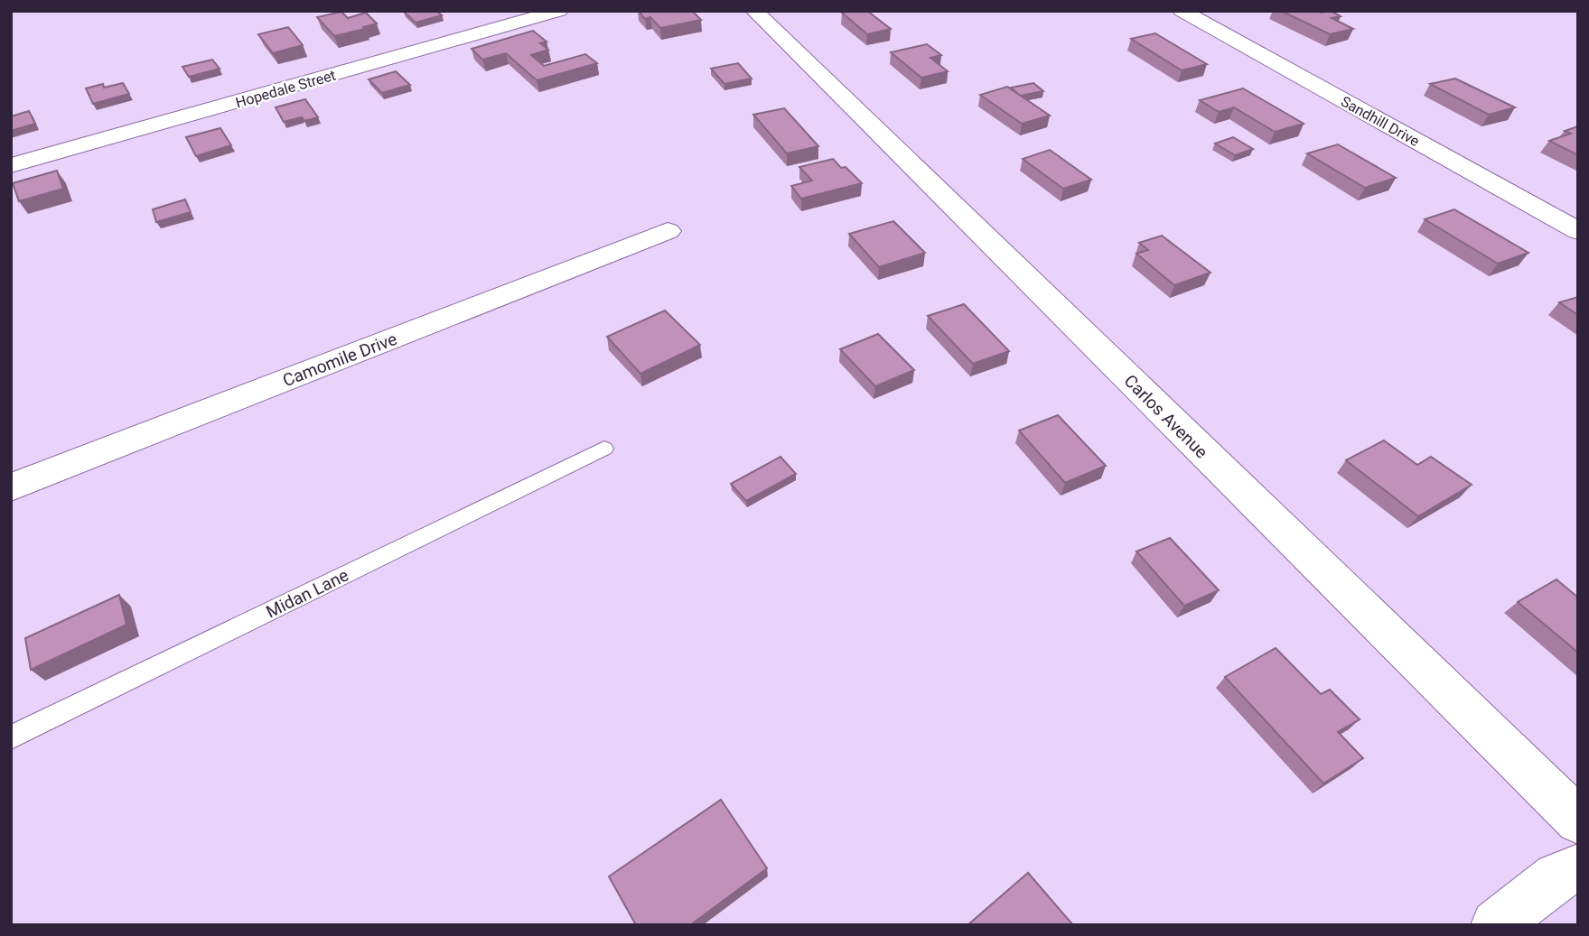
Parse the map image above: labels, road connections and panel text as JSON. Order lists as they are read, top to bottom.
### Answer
{
  "streets": {
    "street": [
      "Hopedale Street",
      "Sandhill Drive",
      "Camomile Drive",
      "Carlos Avenue"
    ],
    "lane": ["Midan Lane"]
  }
}
